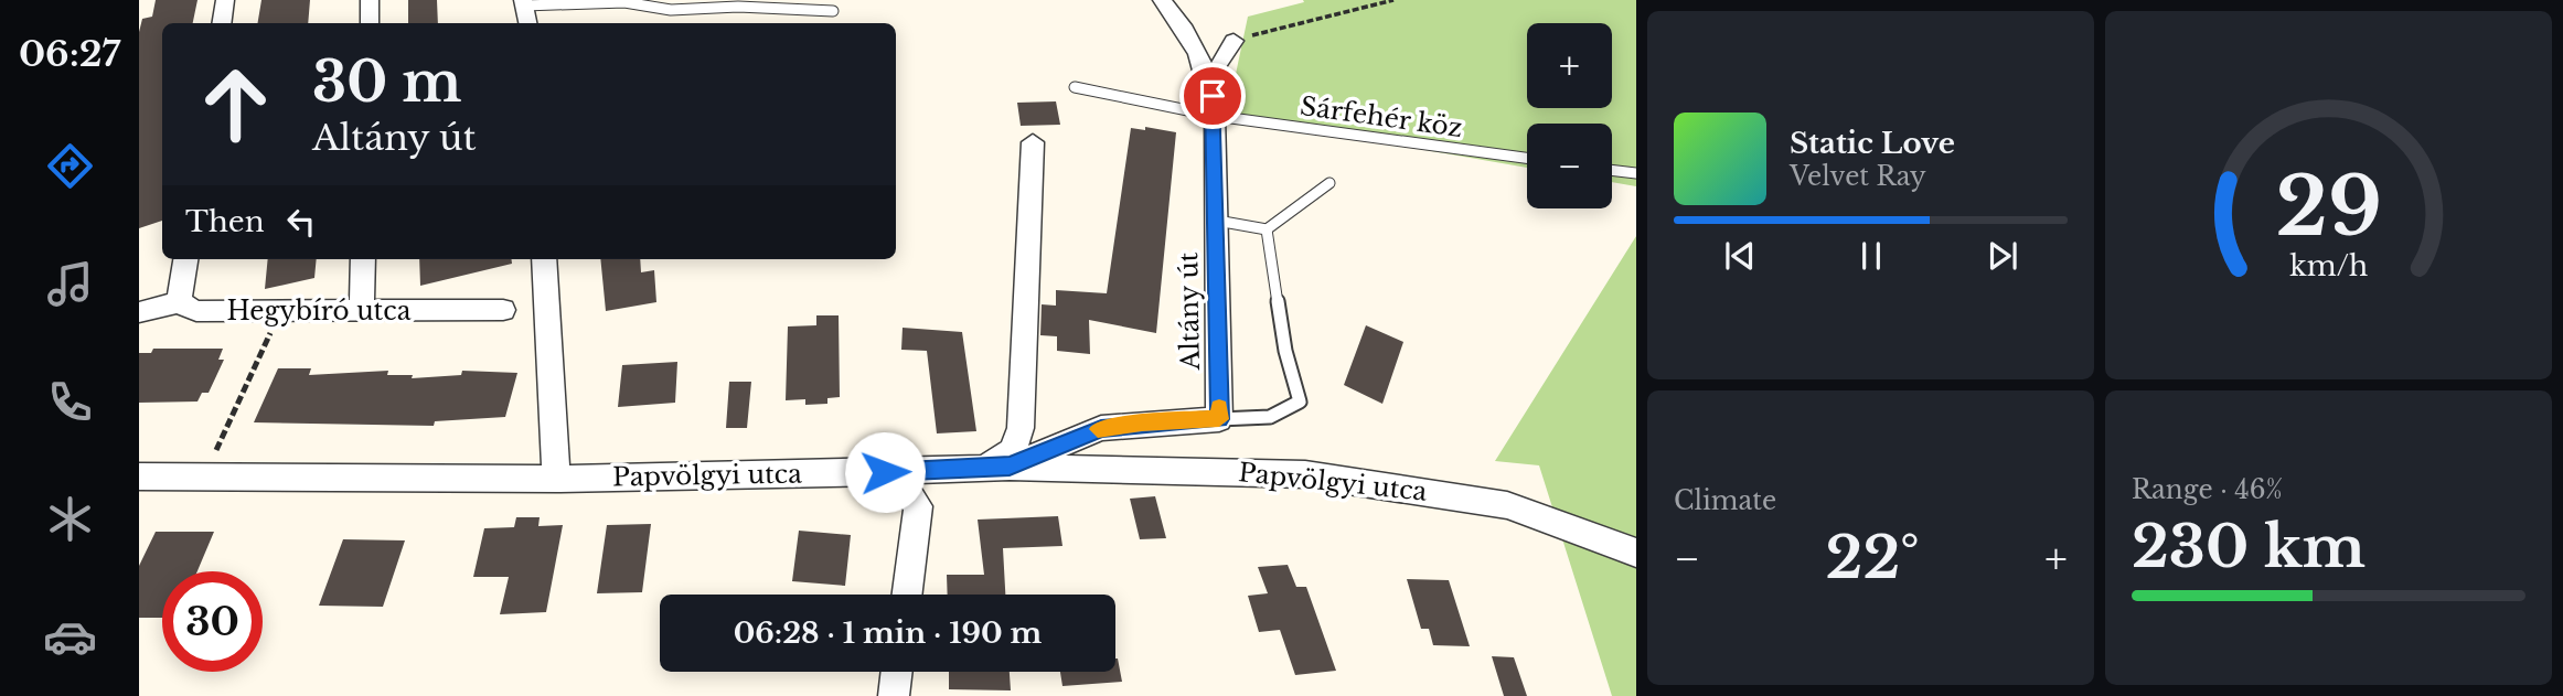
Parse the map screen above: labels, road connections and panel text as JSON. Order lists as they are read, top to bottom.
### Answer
{
  "streets": {
    "street": ["Hegybíró utca", "Altány út", "Papvölgyi utca"],
    "lane": ["Sárfehér köz"]
  },
  "crossings": [
    ["Sárfehér köz", "Altány út"]
  ],
  "page": {
    "tabs": "06:27",
    "map_buttons": ["+", "−"],
    "turn": ["30 m", "Altány út"],
    "song": ["Static Love", "Velvet Ray"],
    "then": "Then",
    "tile": [
      "Climate",
      ["Range · 46%", "230 km"]
    ],
    "heat": ["−", "22°", "+"],
    "limit": "30",
    "trip": "06:28 · 1 min · 190 m",
    "gauge": ["29", "km/h"]
  }
}
